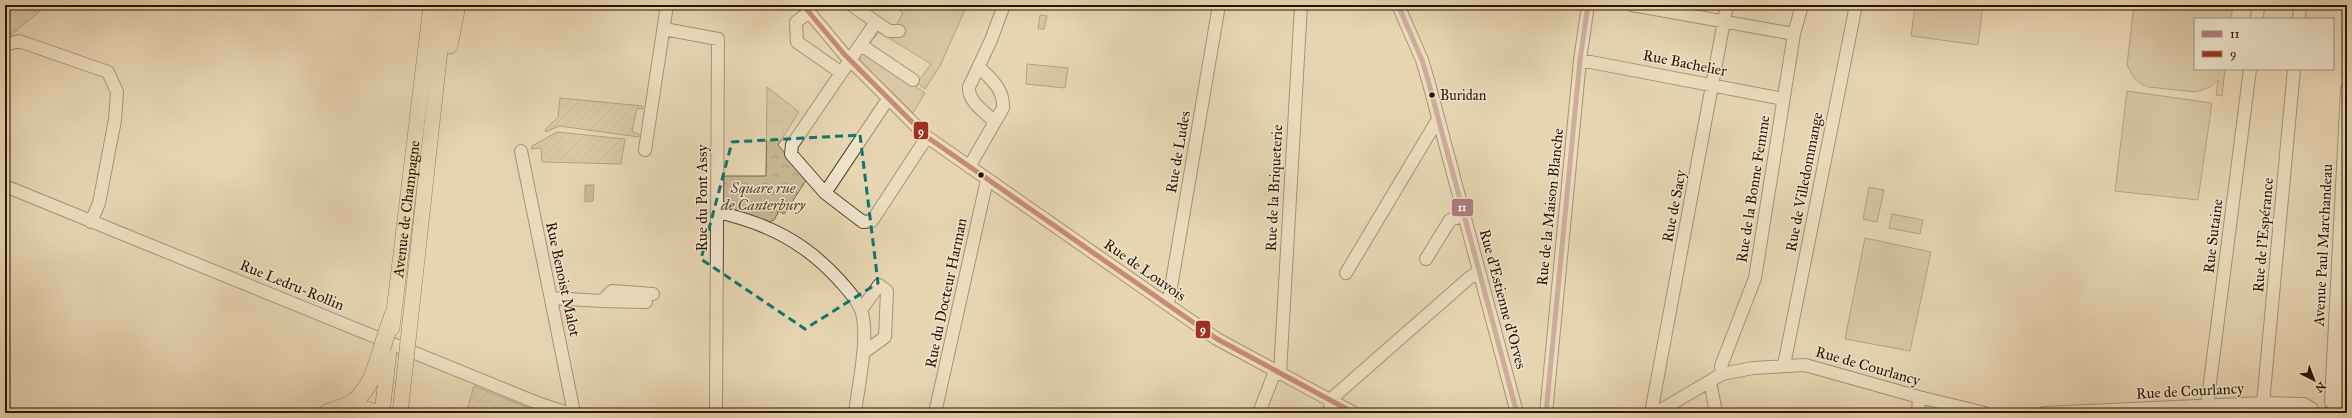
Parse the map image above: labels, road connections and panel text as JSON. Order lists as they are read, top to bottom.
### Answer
{
  "streets": {
    "main road": ["Avenue de Champagne"],
    "street": [
      "Rue Bachelier",
      "Rue de Ludes",
      "Rue de Villedommange",
      "Rue de la Briqueterie",
      "Rue de la Bonne Femme",
      "Rue du Pont Assy",
      "Rue de Sacy",
      "Rue de la Maison Blanche",
      "Rue de l'Espérance",
      "Rue Sutaine",
      "Avenue Paul Marchandeau",
      "Rue de Louvois",
      "Rue Benoist Malot",
      "Rue Ledru-Rollin",
      "Rue du Docteur Harman",
      "Rue d'Estienne d'Orves",
      "Rue de Courlancy"
    ]
  },
  "crossings": [
    ["Rue Bachelier", "Rue de la Bonne Femme"],
    ["Rue Bachelier", "Rue de Sacy"],
    ["Rue Bachelier", "Rue de la Maison Blanche"],
    ["Rue de Ludes", "Rue de Louvois"],
    ["Rue de Villedommange", "Rue de Courlancy"],
    ["Rue de la Briqueterie", "Rue de Louvois"],
    ["Rue de la Bonne Femme", "Rue de Courlancy"],
    ["Rue de l'Espérance", "Rue de Courlancy"],
    ["Rue Sutaine", "Rue de Courlancy"],
    ["Rue de Louvois", "Rue du Docteur Harman"]
  ],
  "parks": ["Square rue de Canterbury"],
  "places": ["Buridan"],
  "lines": ["transit line 11", "transit line 9"],
  "legend": ["11", "9"],
  "north": "bottom right"
}
